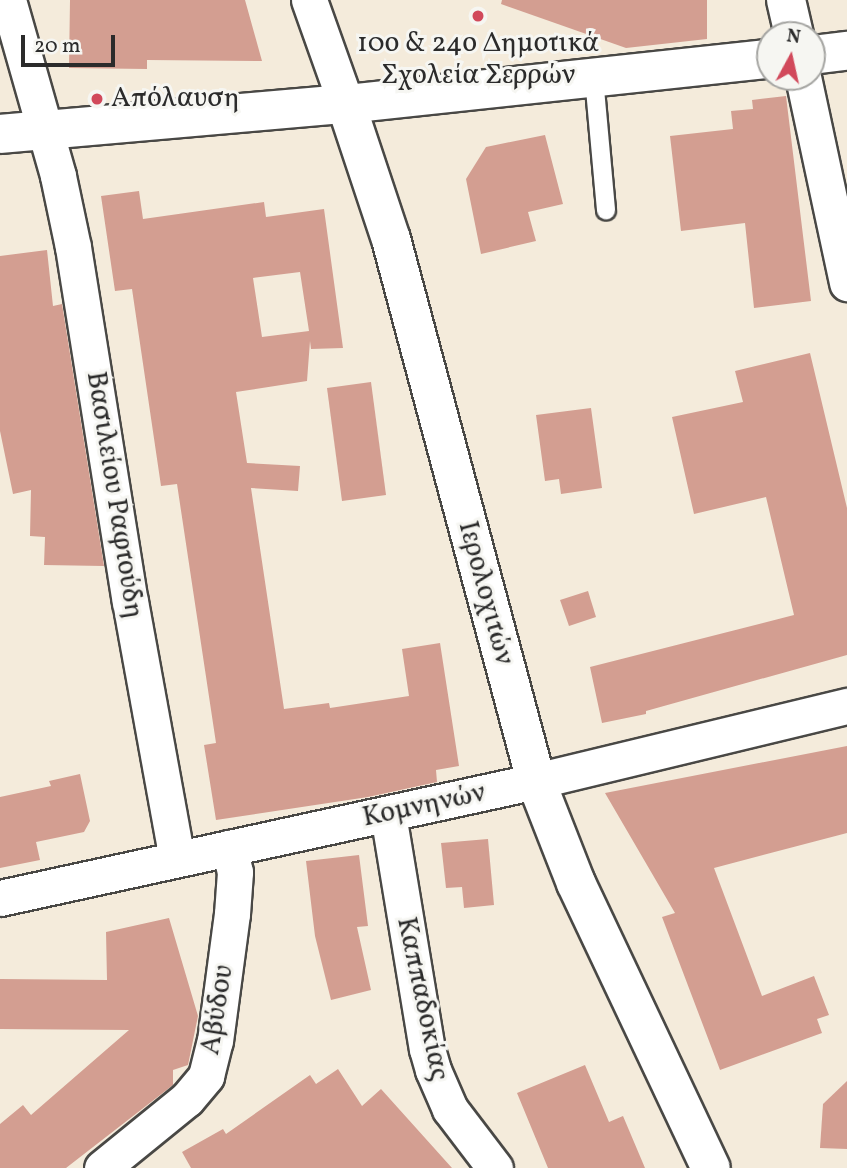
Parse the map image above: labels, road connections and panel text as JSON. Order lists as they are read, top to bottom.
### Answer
{
  "streets": {
    "street": [
      "Βασιλείου Ραφτούδη",
      "Ιερολοχιτών",
      "Κομνηνών",
      "Καππαδοκίας",
      "Αβύδου"
    ]
  },
  "crossings": [
    ["Βασιλείου Ραφτούδη", "Κομνηνών"],
    ["Ιερολοχιτών", "Κομνηνών"],
    ["Κομνηνών", "Καππαδοκίας"],
    ["Κομνηνών", "Αβύδου"]
  ],
  "places": ["10ο & 24ο Δημοτικά Σχολεία Σερρών", "Απόλαυση"],
  "scale_bar": "20 m",
  "north": "top"
}
